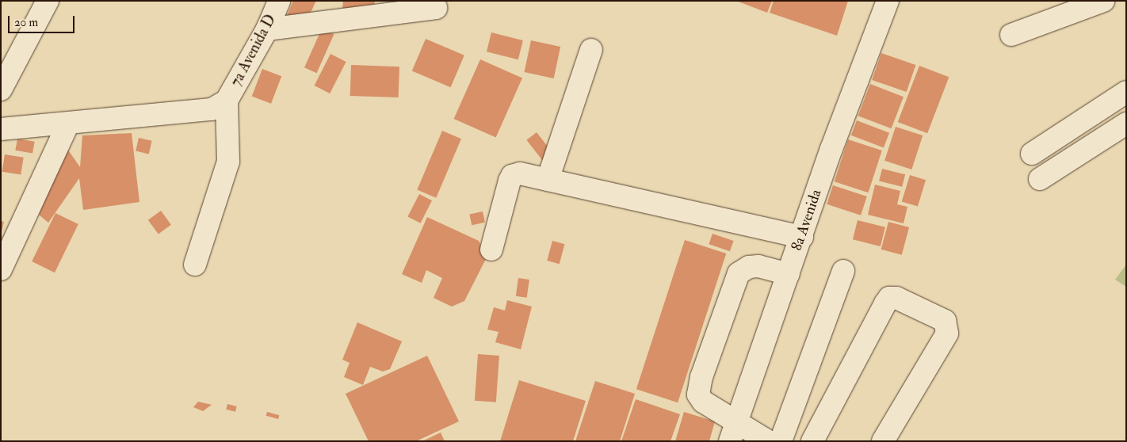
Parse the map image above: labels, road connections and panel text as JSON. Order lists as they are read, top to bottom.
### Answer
{
  "streets": {
    "street": ["7a Avenida D", "8a Avenida"]
  },
  "scale_bar": "20 m"
}
